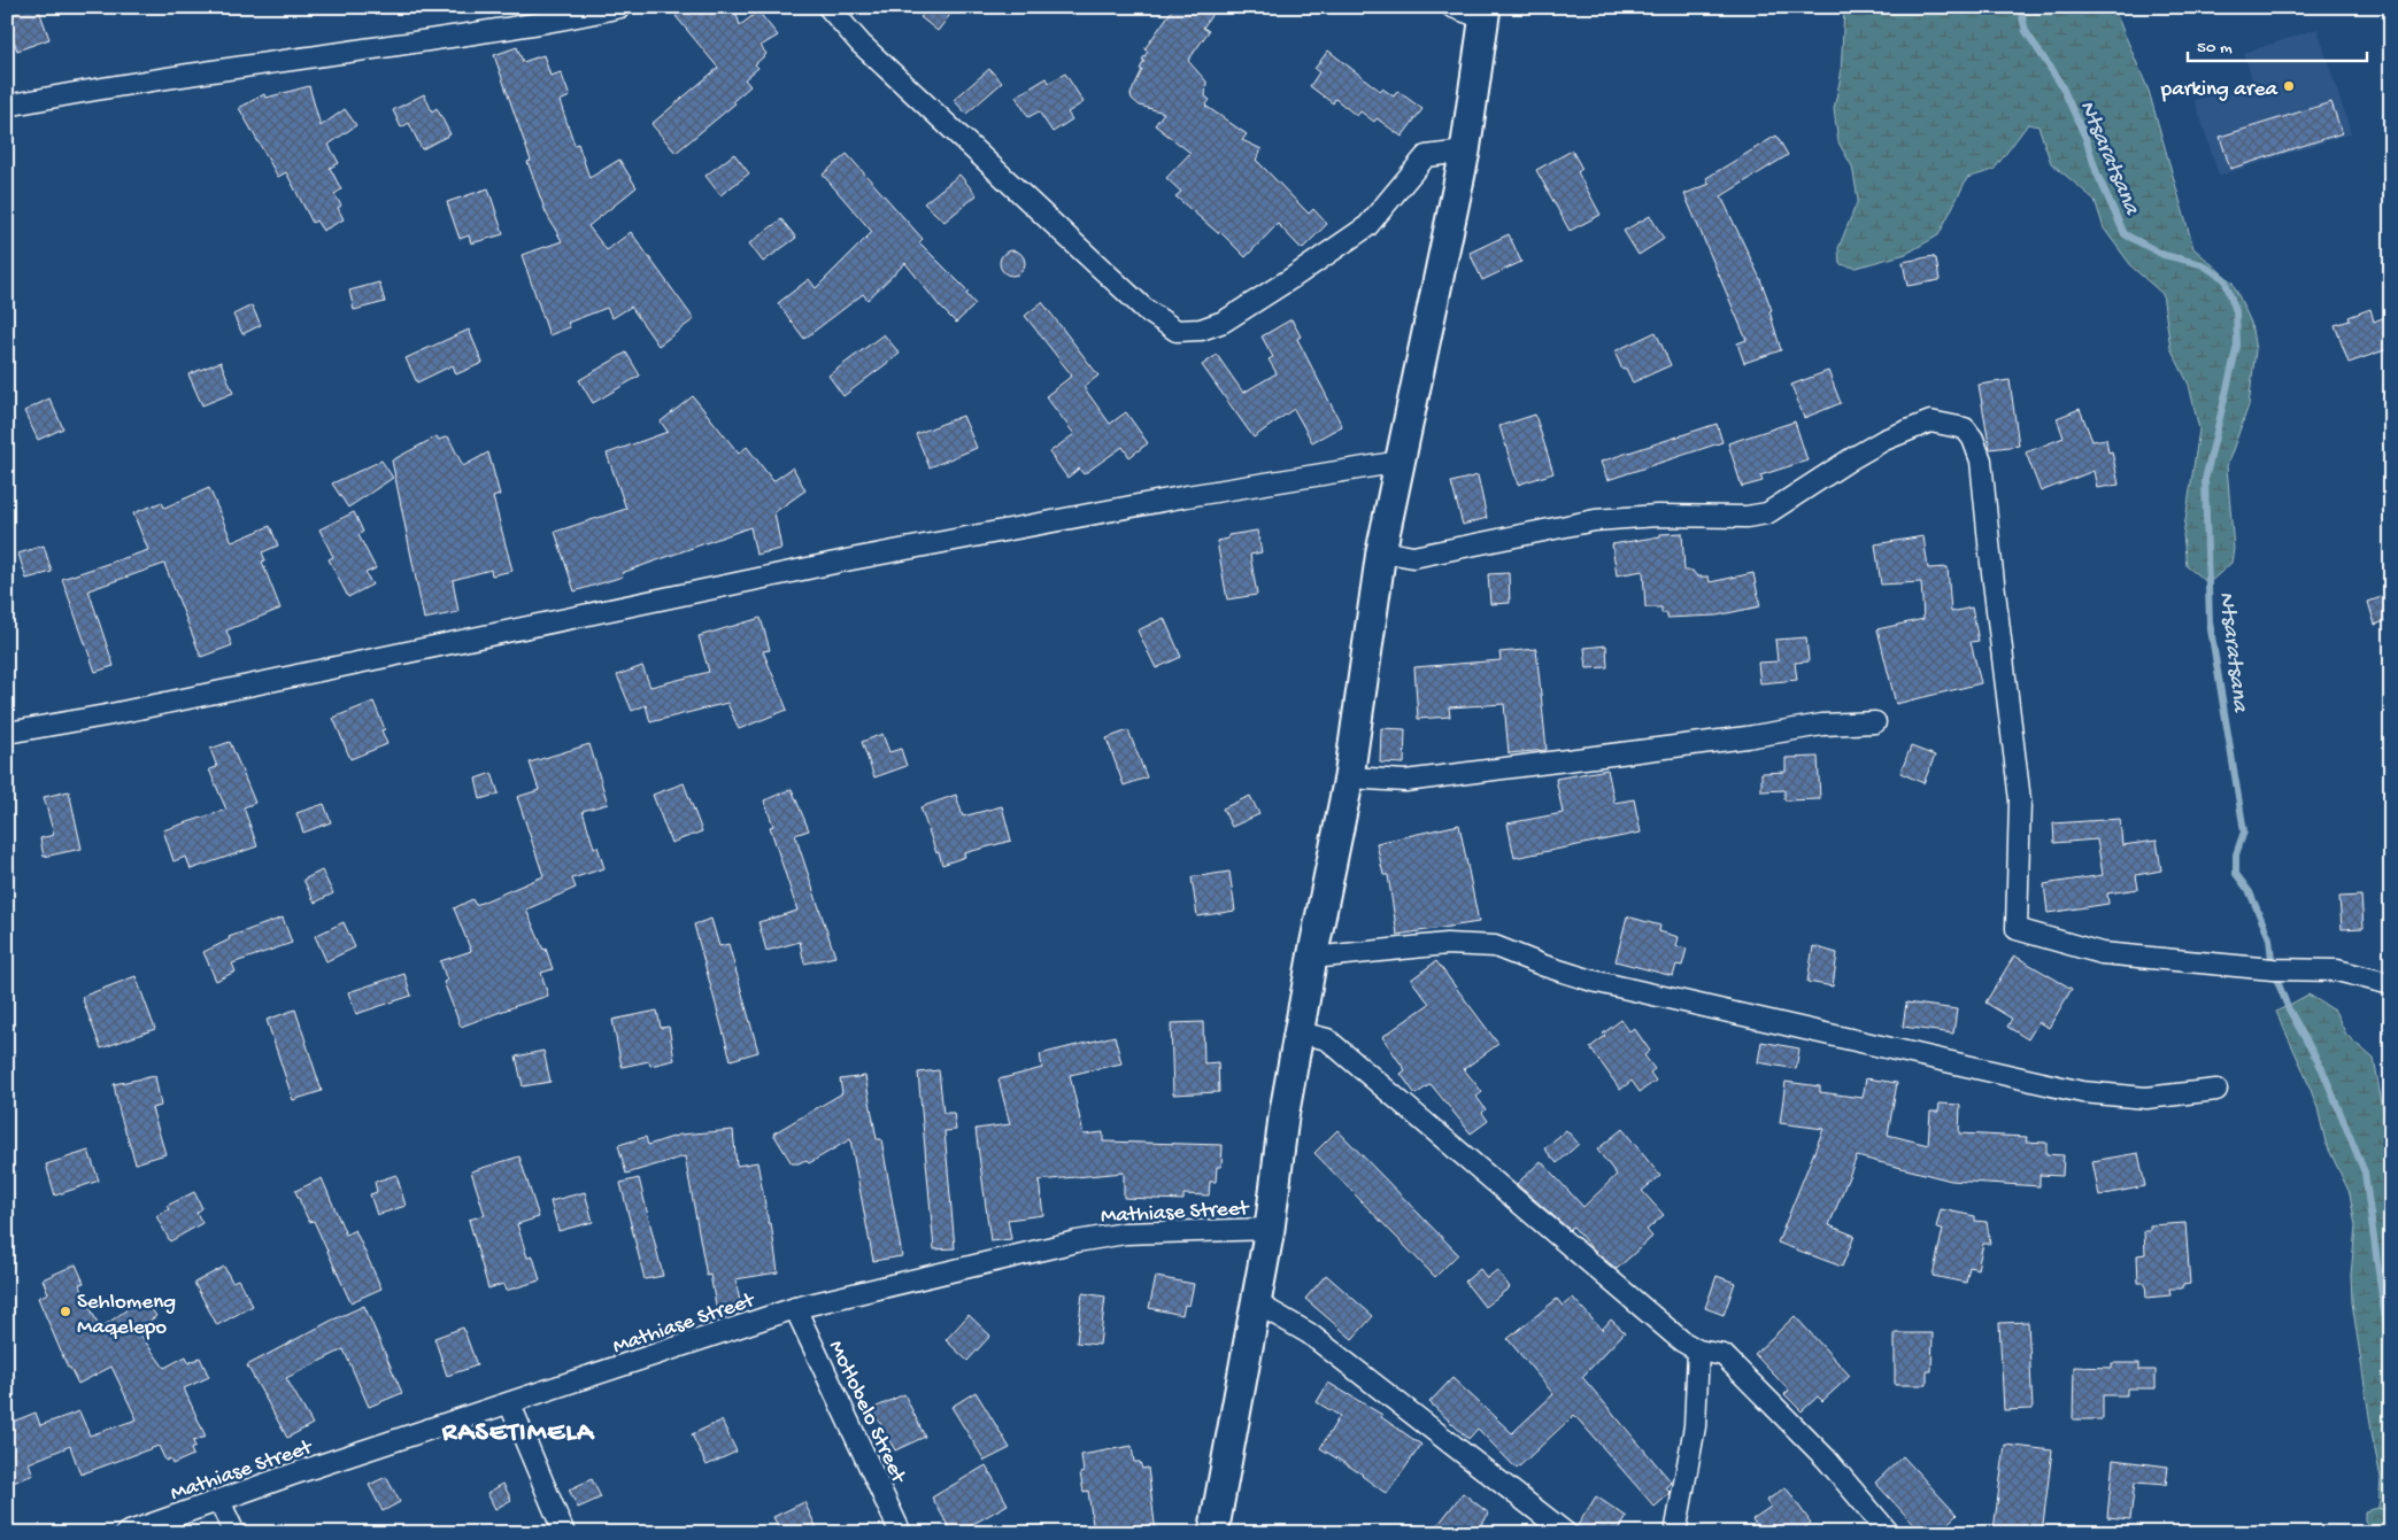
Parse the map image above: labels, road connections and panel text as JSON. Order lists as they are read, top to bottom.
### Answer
{
  "streets": {
    "street": ["Mathiase Street", "Motlobelo Street"]
  },
  "crossings": [
    ["Mathiase Street", "Motlobelo Street"]
  ],
  "districts": ["RASETIMELA"],
  "water": ["Ntsaratsana"],
  "places": ["parking area", "Sehlomeng Maqelepo"],
  "scale_bar": "50 m"
}
